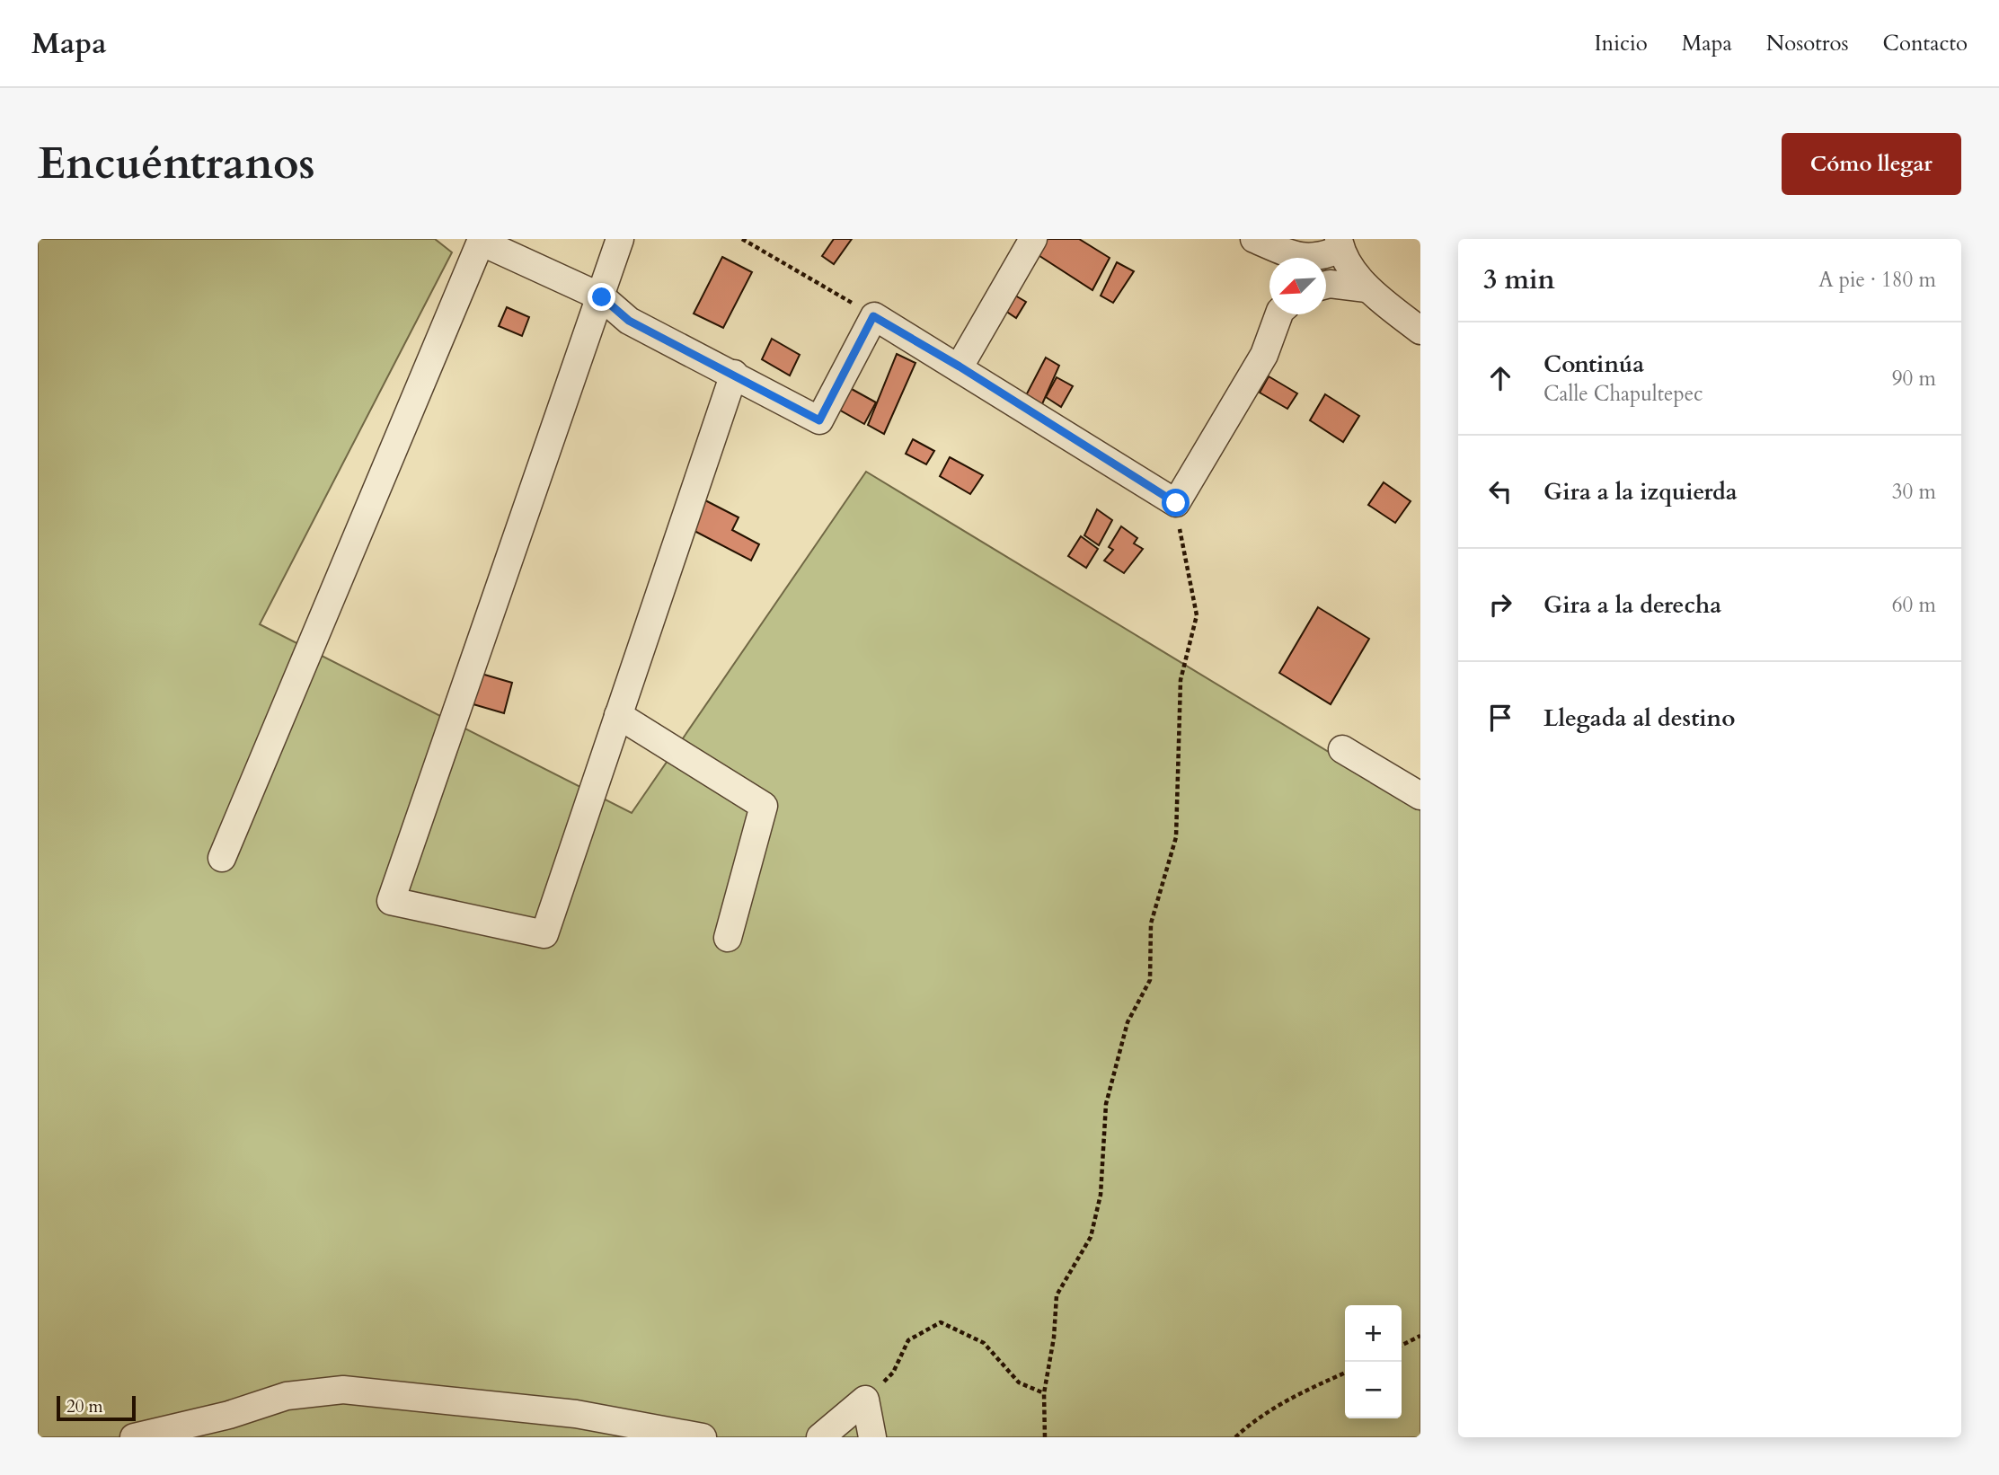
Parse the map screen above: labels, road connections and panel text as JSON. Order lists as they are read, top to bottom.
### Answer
{
  "scale_bar": "20 m",
  "north": "bottom left",
  "page": {
    "header": "Mapa",
    "nav": [
      "Inicio",
      "Mapa",
      "Nosotros",
      "Contacto"
    ],
    "buttons": "Cómo llegar",
    "title": "Encuéntranos",
    "heading": ["3 min", "A pie · 180 m"],
    "list": [
      ["Continúa", "Calle Chapultepec", "90 m"],
      ["Gira a la izquierda", "30 m"],
      ["Gira a la derecha", "60 m"],
      "Llegada al destino"
    ],
    "map_buttons": ["+", "−"],
    "scale": "20 m"
  }
}
